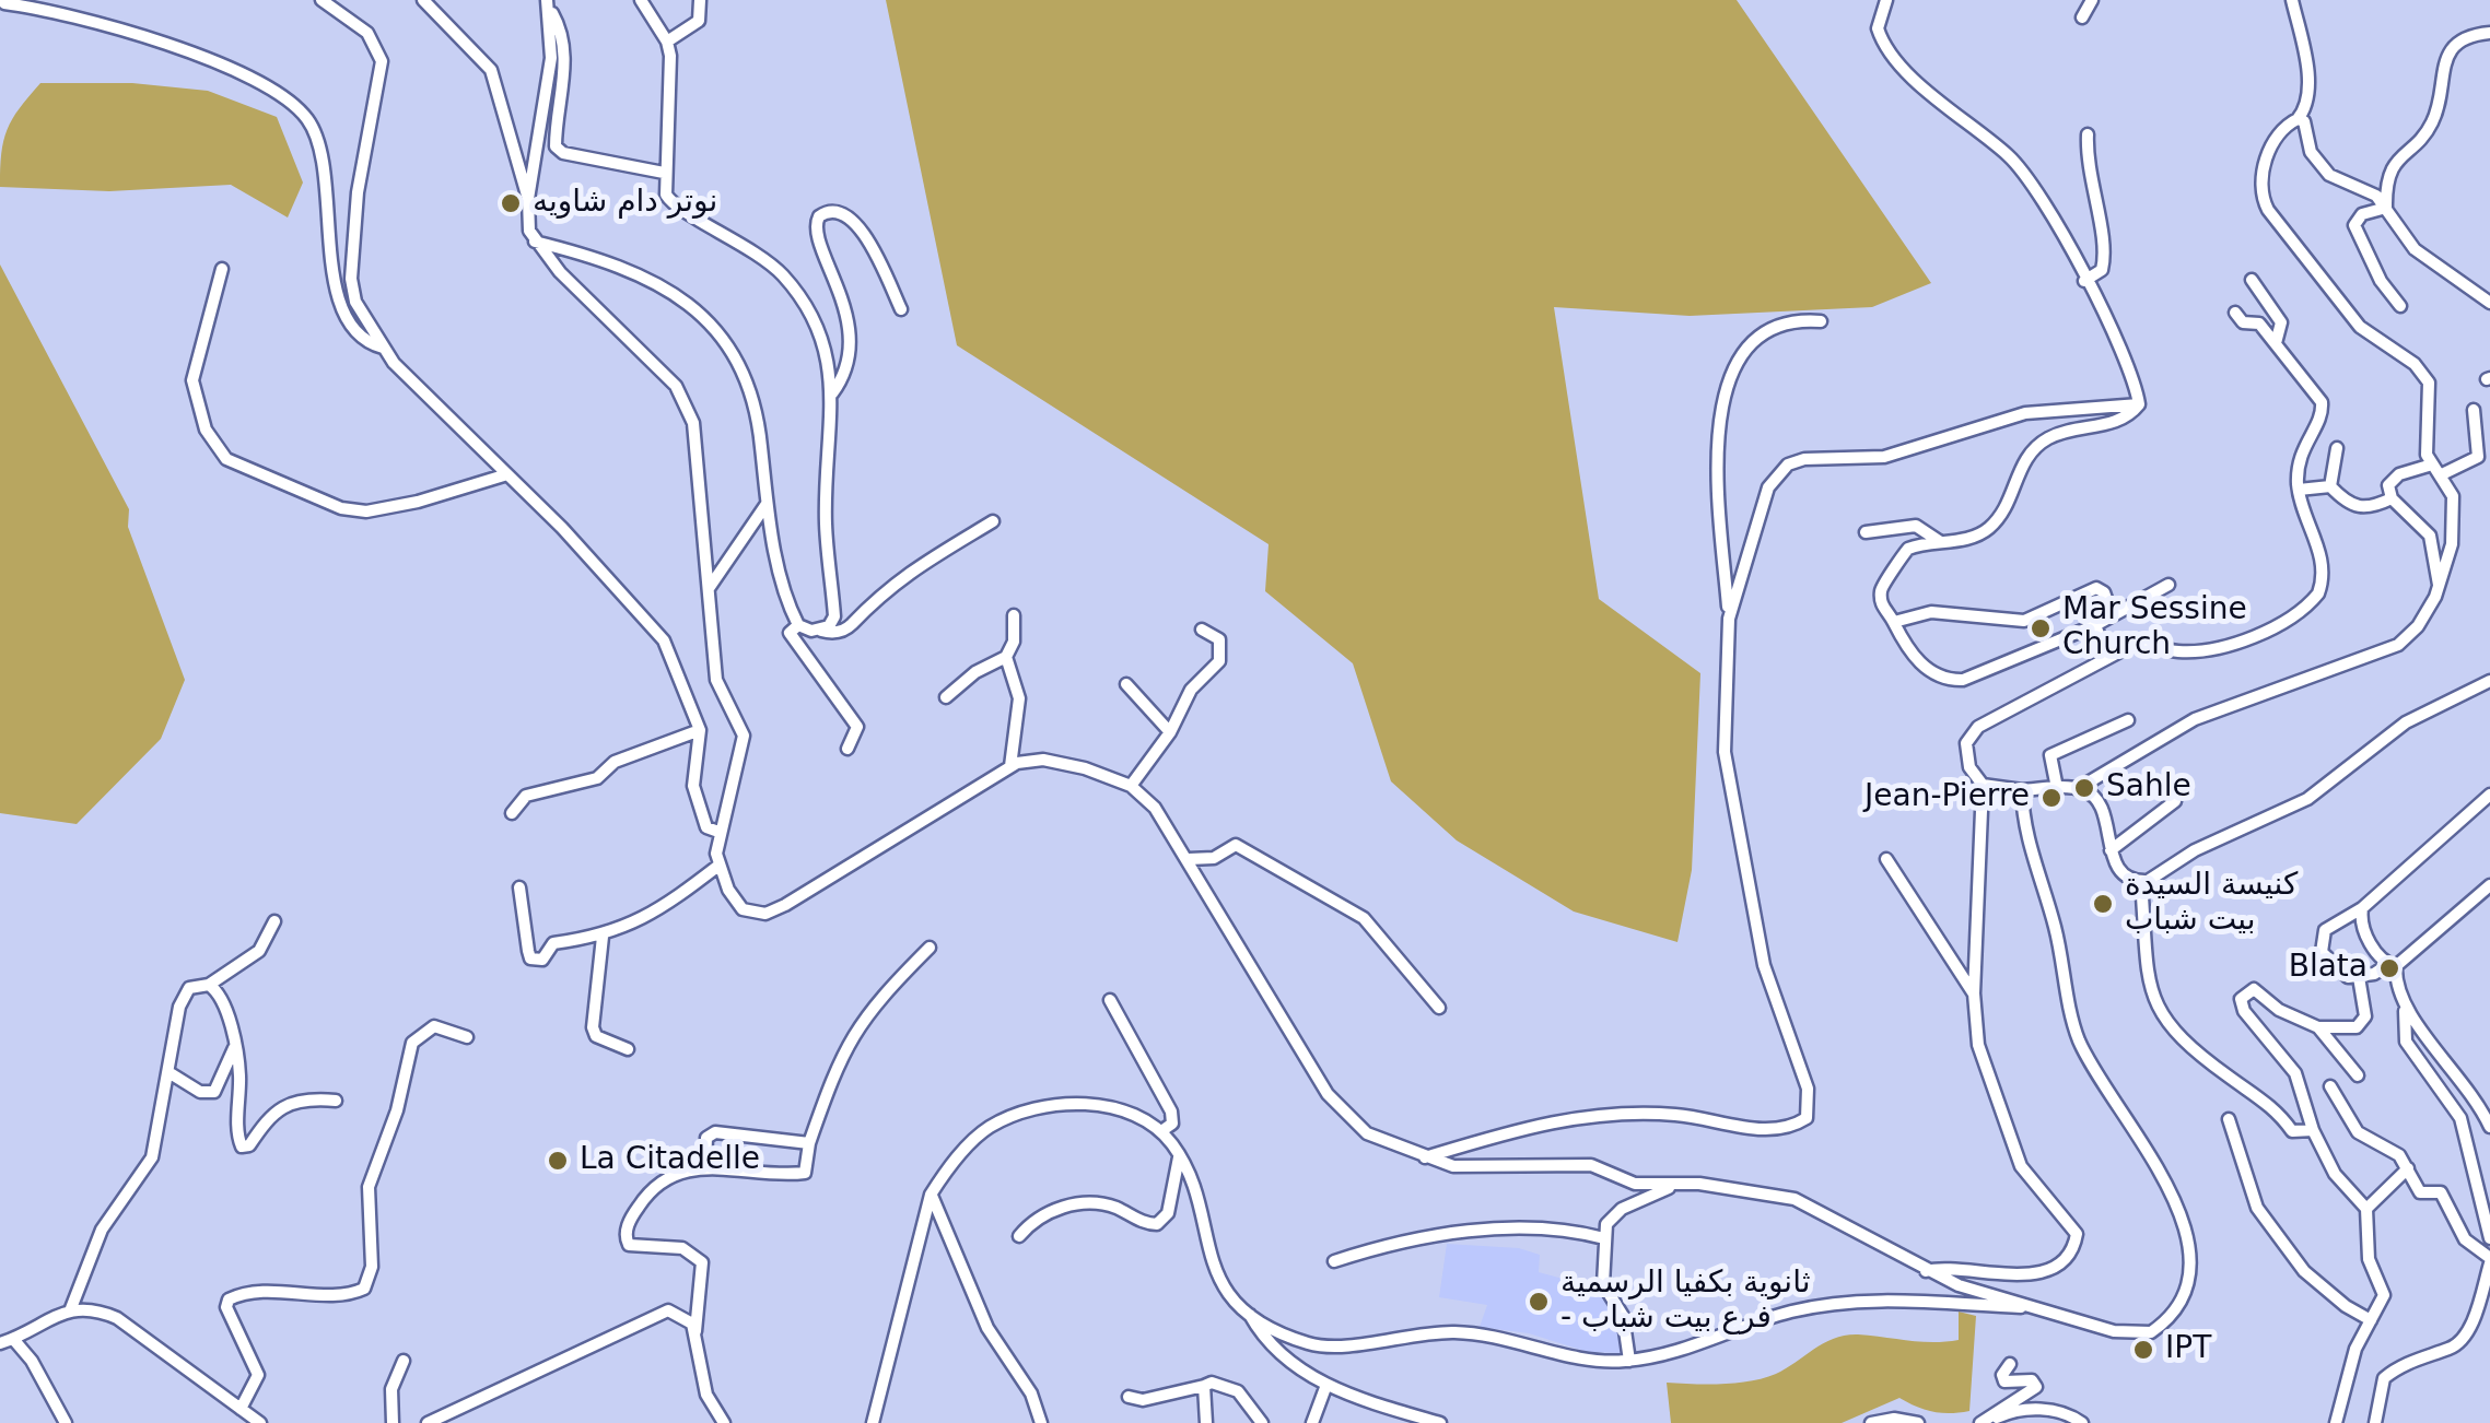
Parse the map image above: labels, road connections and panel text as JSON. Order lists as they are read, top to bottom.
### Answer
{
  "places": [
    "نوتر دام شاويه",
    "Mar Sessine Church",
    "Sahle",
    "Jean-Pierre",
    "كنيسة السيدة بيت شباب",
    "Blata",
    "La Citadelle",
    "ثانوية بكفيا الرسمية - فرع بيت شباب",
    "IPT"
  ]
}
